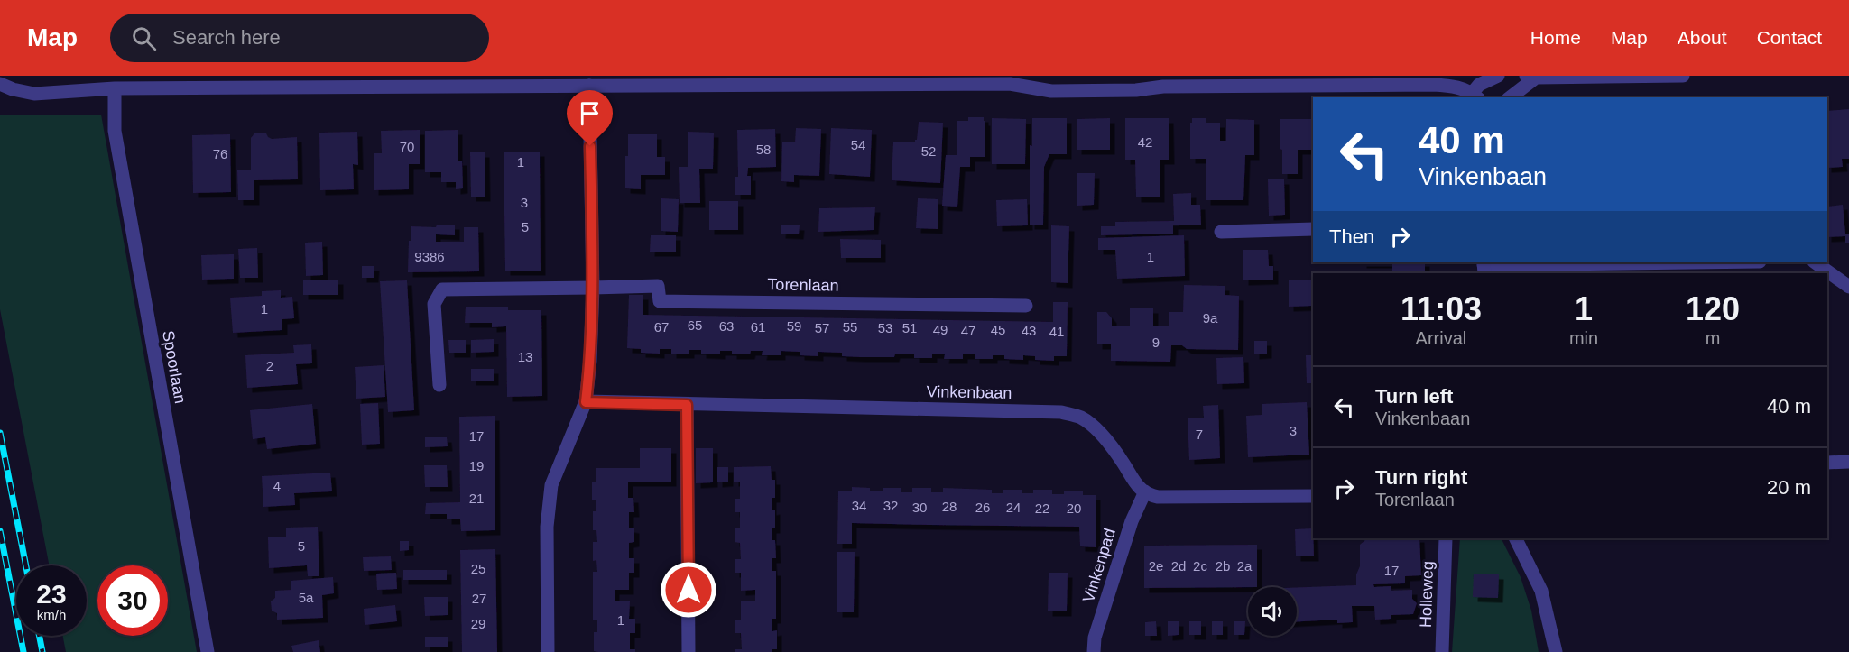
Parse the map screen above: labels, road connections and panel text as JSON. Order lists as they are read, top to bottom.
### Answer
{
  "streets": {
    "street": [
      "Torenlaan",
      "Spoorlaan",
      "Vinkenbaan",
      "Vinkenpad",
      "Holleweg"
    ]
  },
  "crossings": [
    ["Vinkenbaan", "Vinkenpad"]
  ],
  "house_numbers": [
    "42",
    "54",
    "70",
    "58",
    "52",
    "76",
    "1",
    "3",
    "5",
    "9386",
    "1",
    "1",
    "9a",
    "65",
    "63",
    "59",
    "67",
    "61",
    "55",
    "57",
    "53",
    "51",
    "49",
    "45",
    "47",
    "43",
    "41",
    "9",
    "13",
    "2",
    "3",
    "7",
    "17",
    "19",
    "4",
    "21",
    "34",
    "32",
    "28",
    "30",
    "26",
    "24",
    "22",
    "20",
    "5",
    "2e",
    "2d",
    "2c",
    "2b",
    "2a",
    "25",
    "17",
    "5a",
    "27",
    "1",
    "29"
  ],
  "page": {
    "header": "Map",
    "search": "Search here",
    "nav": [
      "Home",
      "Map",
      "About",
      "Contact"
    ],
    "turn": ["40 m", "Vinkenbaan"],
    "then": "Then",
    "eta": [
      "11:03",
      "Arrival",
      "1",
      "min",
      "120",
      "m"
    ],
    "list": [
      {
        "name": "Turn left",
        "note": "Vinkenbaan",
        "value": "40 m"
      },
      {
        "name": "Turn right",
        "note": "Torenlaan",
        "value": "20 m"
      }
    ],
    "speed": "23 km/h",
    "limit": "30"
  }
}
